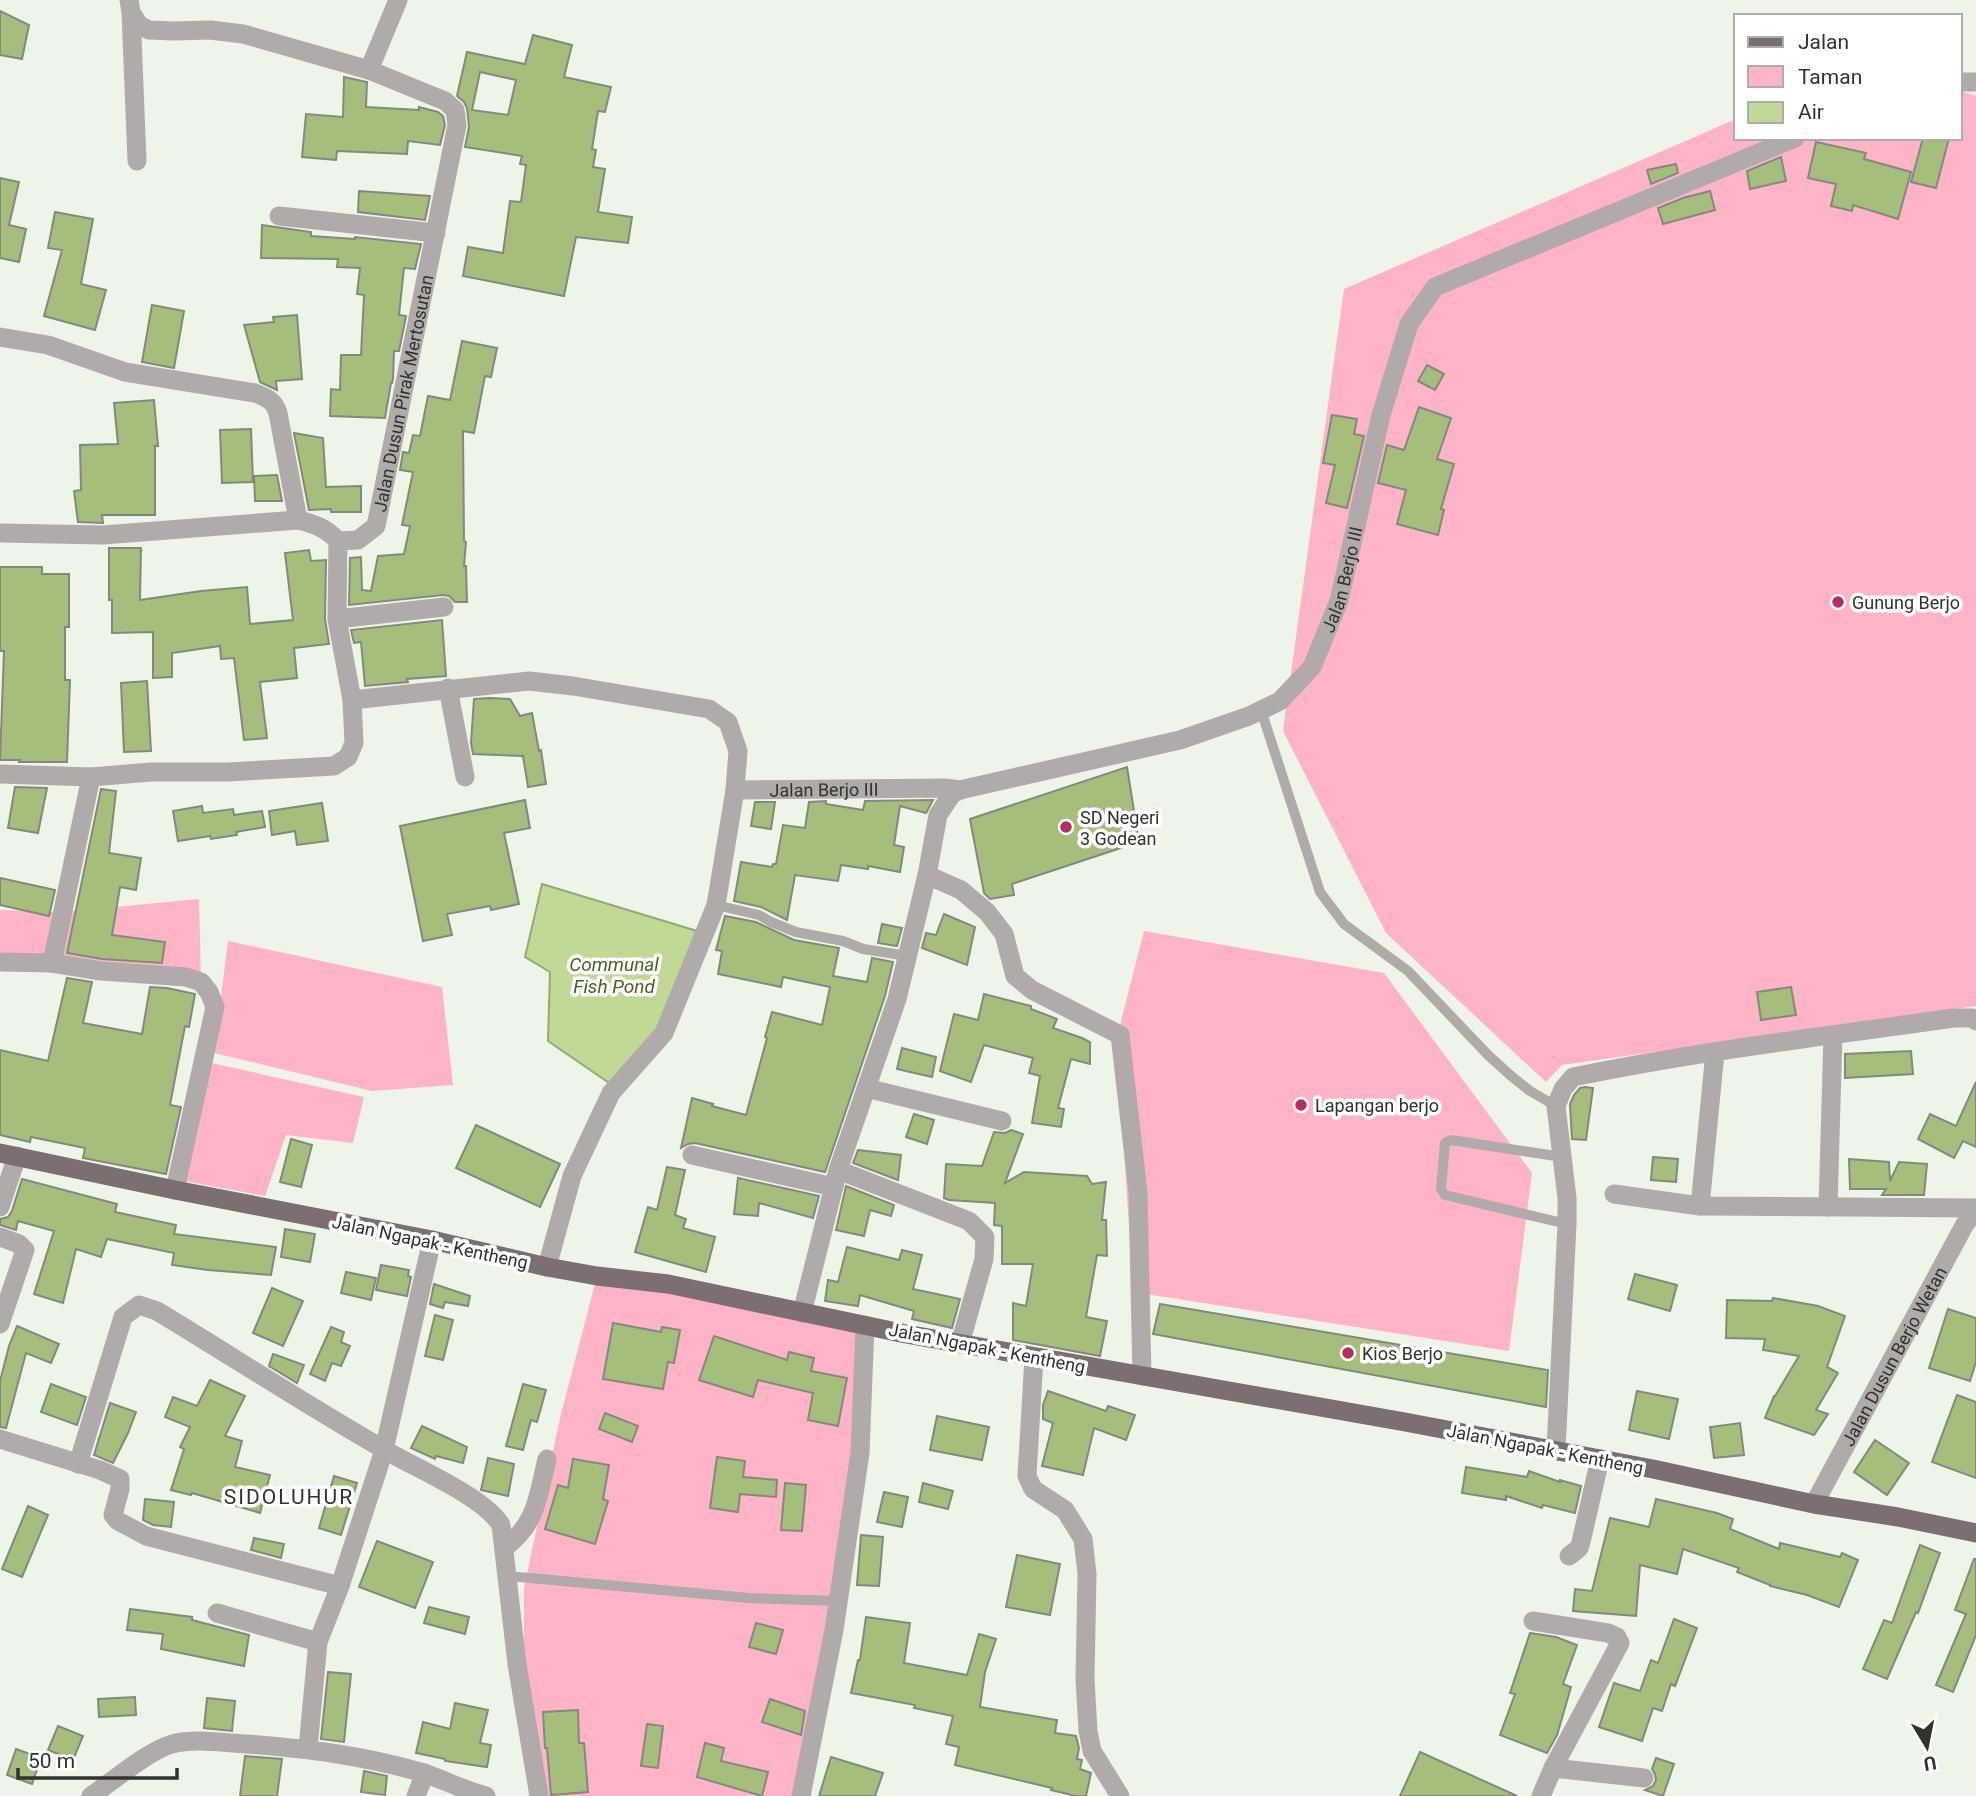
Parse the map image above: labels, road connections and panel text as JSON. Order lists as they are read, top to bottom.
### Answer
{
  "streets": {
    "main road": ["Jalan Ngapak - Kentheng"],
    "street": ["Jalan Dusun Pirak Mertosutan", "Jalan Berjo III", "Jalan Dusun Berjo Wetan"]
  },
  "crossings": [
    ["Jalan Ngapak - Kentheng", "Jalan Dusun Berjo Wetan"]
  ],
  "districts": ["SIDOLUHUR"],
  "water": ["Communal Fish Pond"],
  "places": [
    "Gunung Berjo",
    "SD Negeri 3 Godean",
    "Lapangan berjo",
    "Kios Berjo"
  ],
  "legend": ["Jalan", "Taman", "Air"],
  "scale_bar": "50 m",
  "north": "bottom"
}
